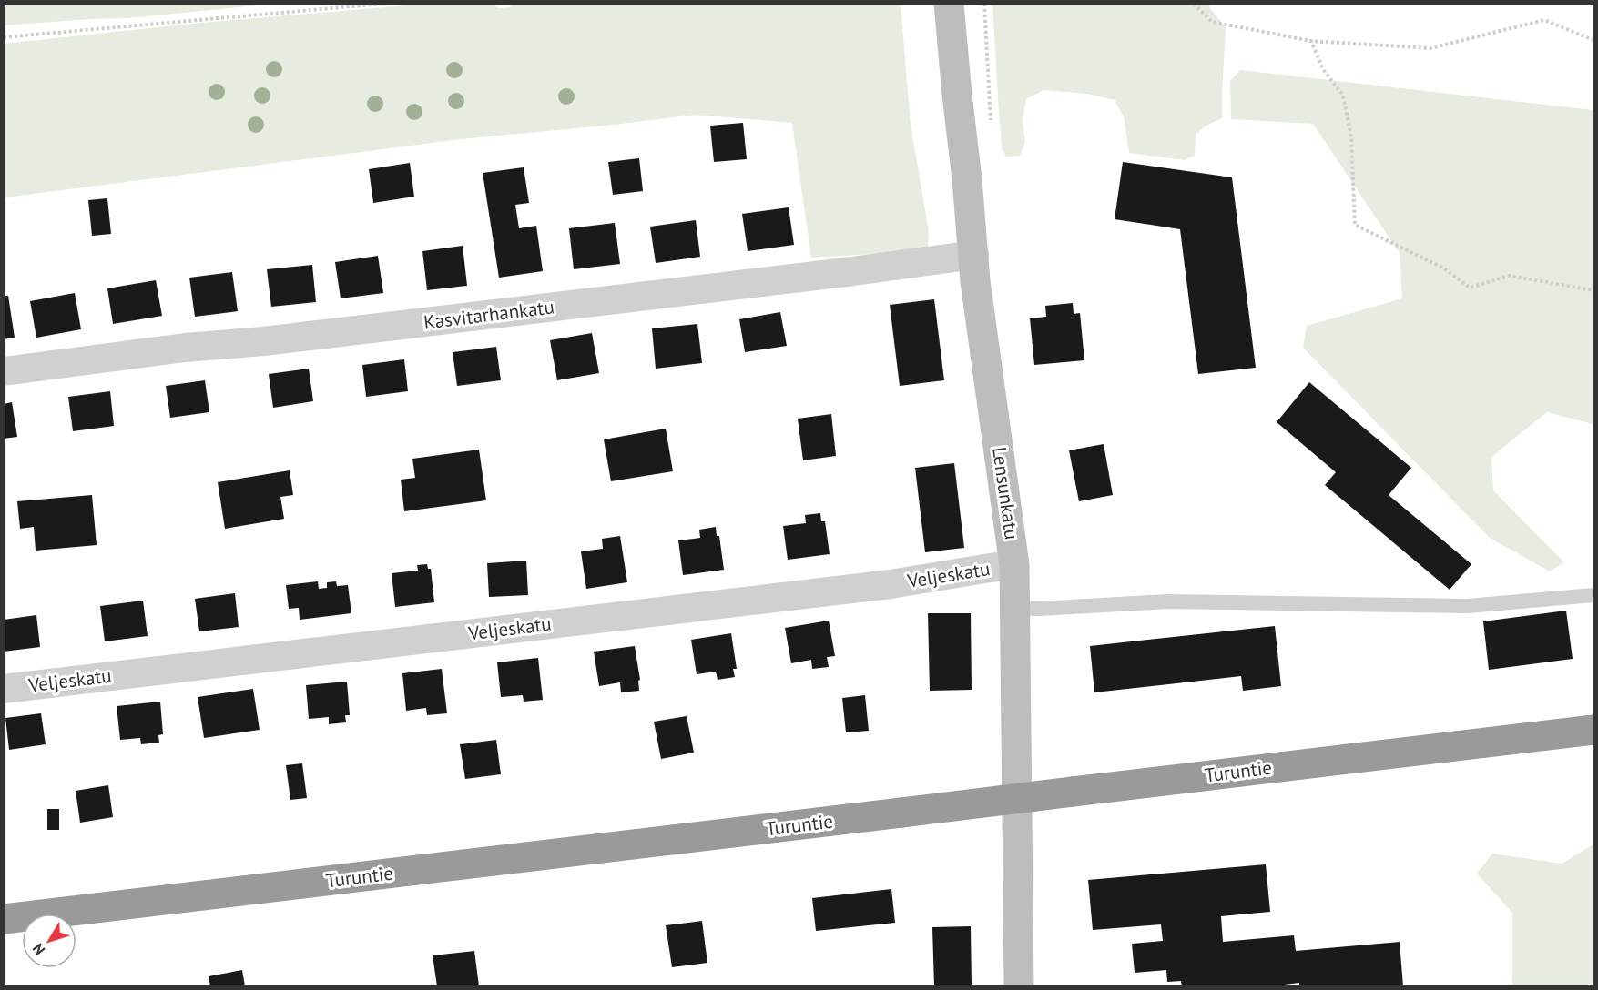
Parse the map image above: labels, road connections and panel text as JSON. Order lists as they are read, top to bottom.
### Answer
{
  "streets": {
    "highway": ["Turuntie"],
    "main road": ["Lensunkatu"],
    "street": ["Kasvitarhankatu", "Veljeskatu"]
  },
  "crossings": [
    ["Kasvitarhankatu", "Lensunkatu"],
    ["Lensunkatu", "Veljeskatu"]
  ],
  "north": "bottom left"
}
